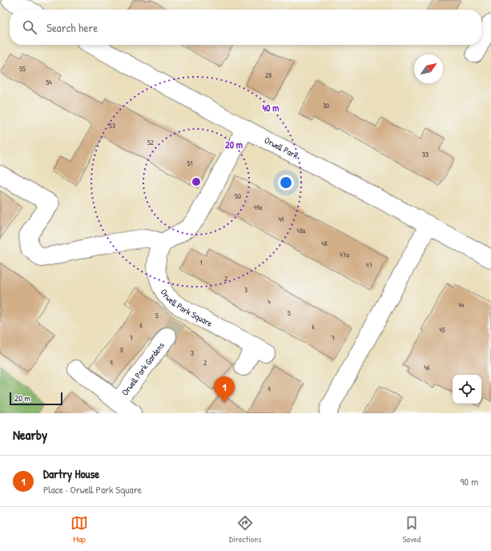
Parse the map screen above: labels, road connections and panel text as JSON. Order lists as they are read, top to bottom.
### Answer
{
  "streets": {
    "street": ["Orwell Park", "Orwell Park Square", "Orwell Park Gardens"]
  },
  "house_numbers": [
    "55",
    "28",
    "54",
    "30",
    "53",
    "52",
    "33",
    "51",
    "50",
    "49a",
    "49",
    "48a",
    "48",
    "47a",
    "1",
    "47",
    "2",
    "3",
    "4",
    "44",
    "5",
    "5",
    "6",
    "6",
    "45",
    "7",
    "7",
    "8",
    "3",
    "9",
    "2",
    "46",
    "9"
  ],
  "scale_bar": "20 m",
  "north": "top right",
  "page": {
    "search": "Search here",
    "pins": "1",
    "scale": "20 m",
    "heading": "Nearby",
    "list": [
      {
        "mark": "1",
        "name": "Dartry House",
        "note": "Place · Orwell Park Square",
        "value": "90 m"
      }
    ],
    "nav": ["Map", "Directions", "Saved"]
  },
  "rings": ["40 m", "20 m"]
}
